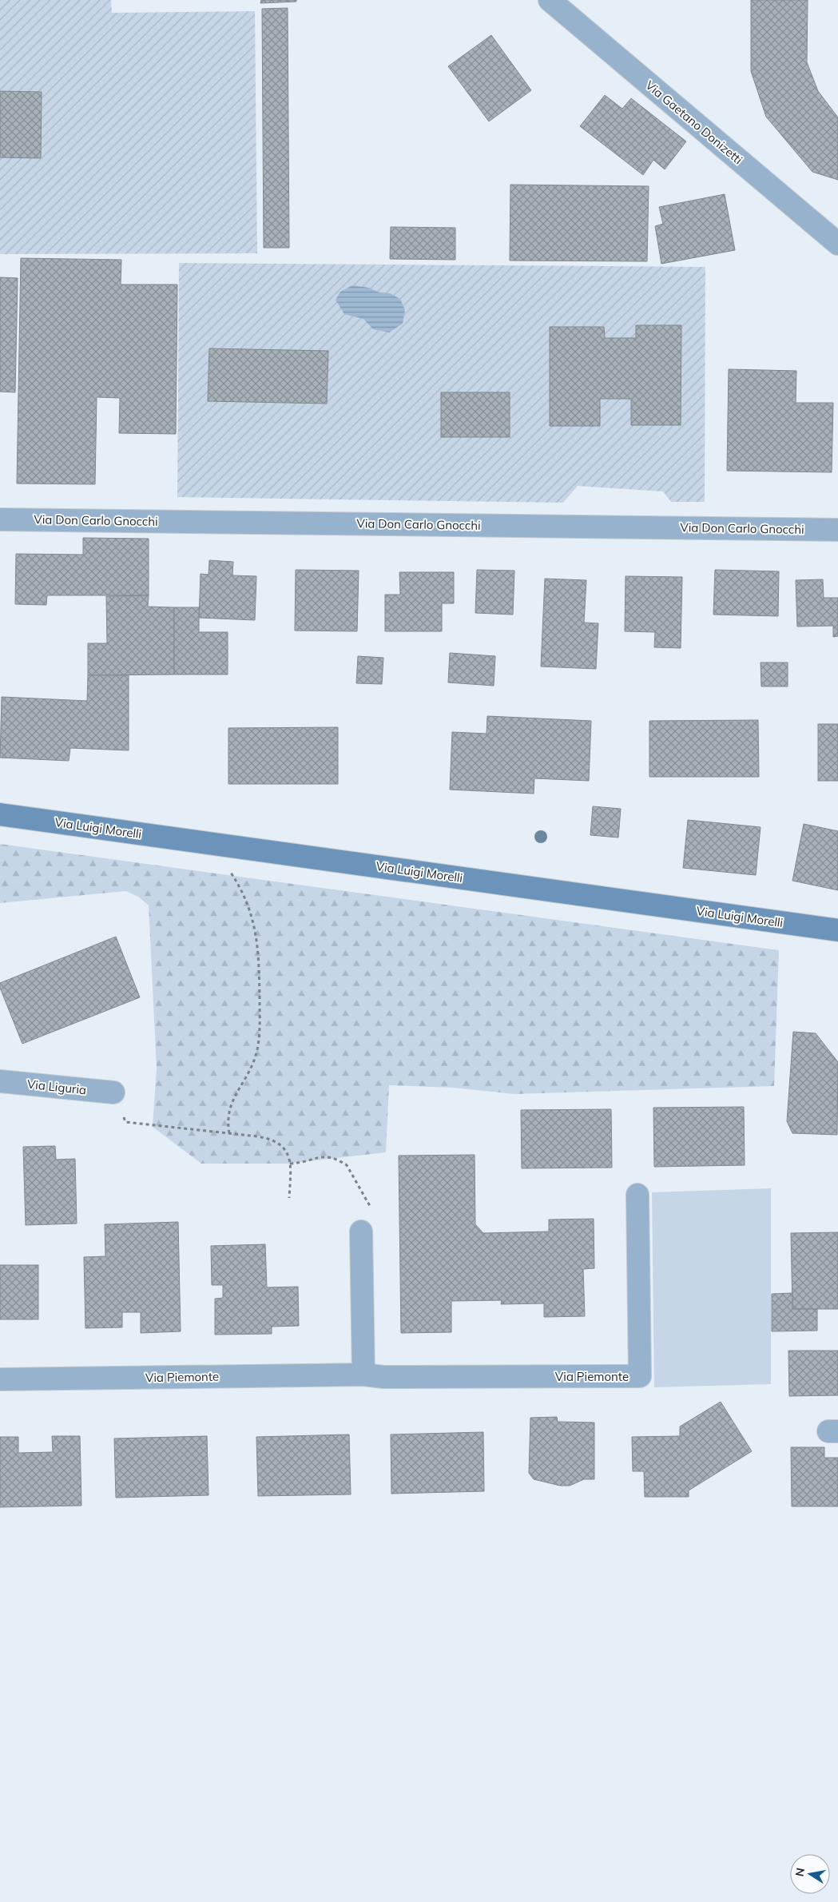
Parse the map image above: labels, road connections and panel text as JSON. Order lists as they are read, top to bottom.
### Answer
{
  "streets": {
    "street": [
      "Via Gaetano Donizetti",
      "Via Don Carlo Gnocchi",
      "Via Luigi Morelli",
      "Via Liguria",
      "Via Piemonte"
    ]
  },
  "north": "left"
}
